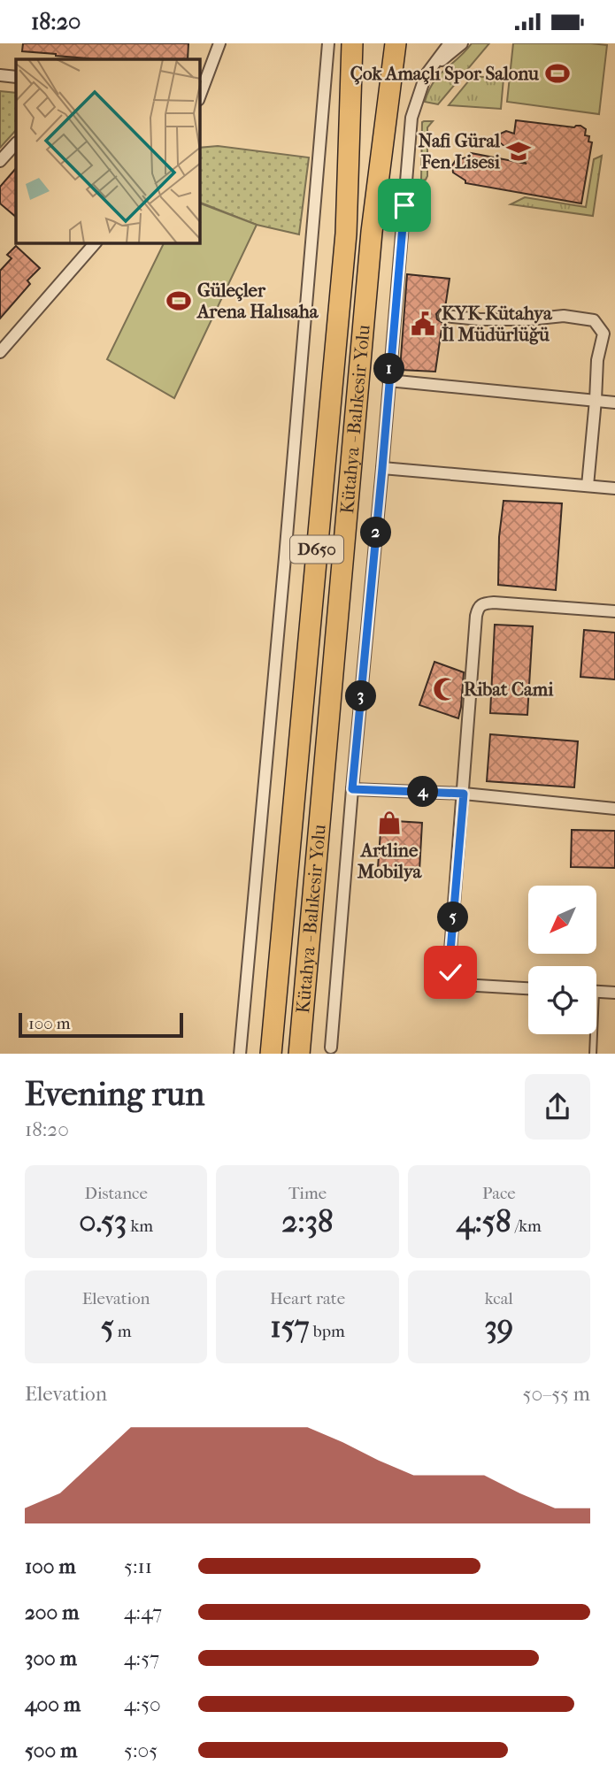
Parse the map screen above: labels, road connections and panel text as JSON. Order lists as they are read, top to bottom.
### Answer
{
  "streets": {
    "highway": ["Kütahya - Balıkesir Yolu", "D650"]
  },
  "places": {
    "sports": ["Çok Amaçlı Spor Salonu", "Güleçler Arena Halısaha"],
    "school or university": ["Nafi Güral Fen Lisesi"],
    "public building": ["KYK Kütahya İl Müdürlüğü"],
    "mosque": ["Ribat Cami"],
    "shop": ["Artline Mobilya"]
  },
  "scale_bar": "100 m",
  "north": "bottom left",
  "page": {
    "status": "18:20",
    "pins": [
      "1",
      "2",
      "3",
      "4",
      "5"
    ],
    "scale": "100 m",
    "heading": ["Evening run", "18:20"],
    "stats": [
      ["Distance", "0.53 km"],
      ["Time", "2:38"],
      ["Pace", "4:58 /km"],
      ["Elevation", "5 m"],
      ["Heart rate", "157 bpm"],
      ["kcal", "39"]
    ],
    "chart": ["Elevation", "50–55 m"],
    "list": [
      {
        "name": "100 m",
        "note": "5:11"
      },
      {
        "name": "200 m",
        "note": "4:47"
      },
      {
        "name": "300 m",
        "note": "4:57"
      },
      {
        "name": "400 m",
        "note": "4:50"
      },
      {
        "name": "500 m",
        "note": "5:05"
      }
    ]
  }
}
